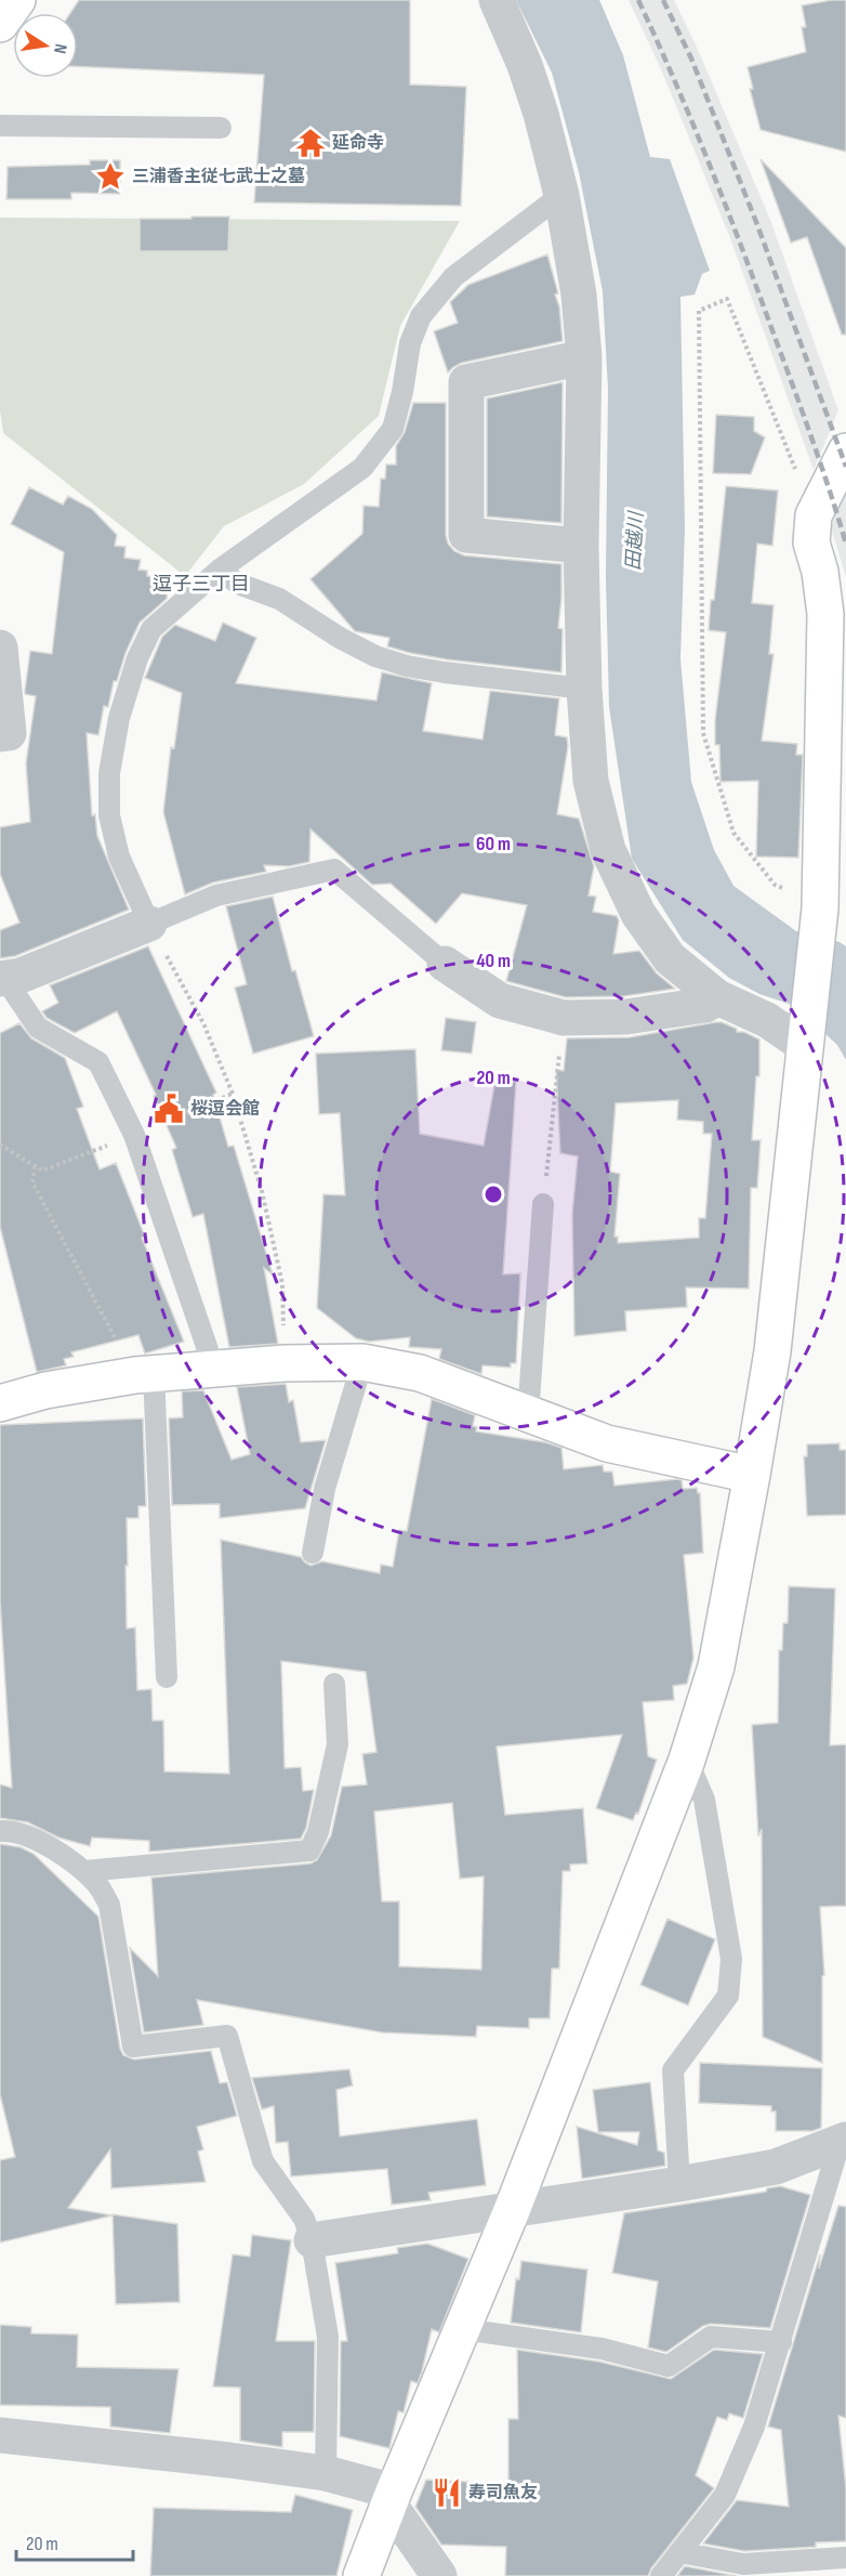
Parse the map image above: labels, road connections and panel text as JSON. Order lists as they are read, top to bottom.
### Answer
{
  "districts": ["逗子三丁目"],
  "water": ["田越川"],
  "places": {
    "temple": ["延命寺"],
    "place": ["三浦香主従七武士之墓"],
    "public building": ["桜逗会館"],
    "restaurant": ["寿司魚友"]
  },
  "scale_bar": "20 m",
  "north": "right",
  "rings": ["60 m", "40 m", "20 m"]
}
